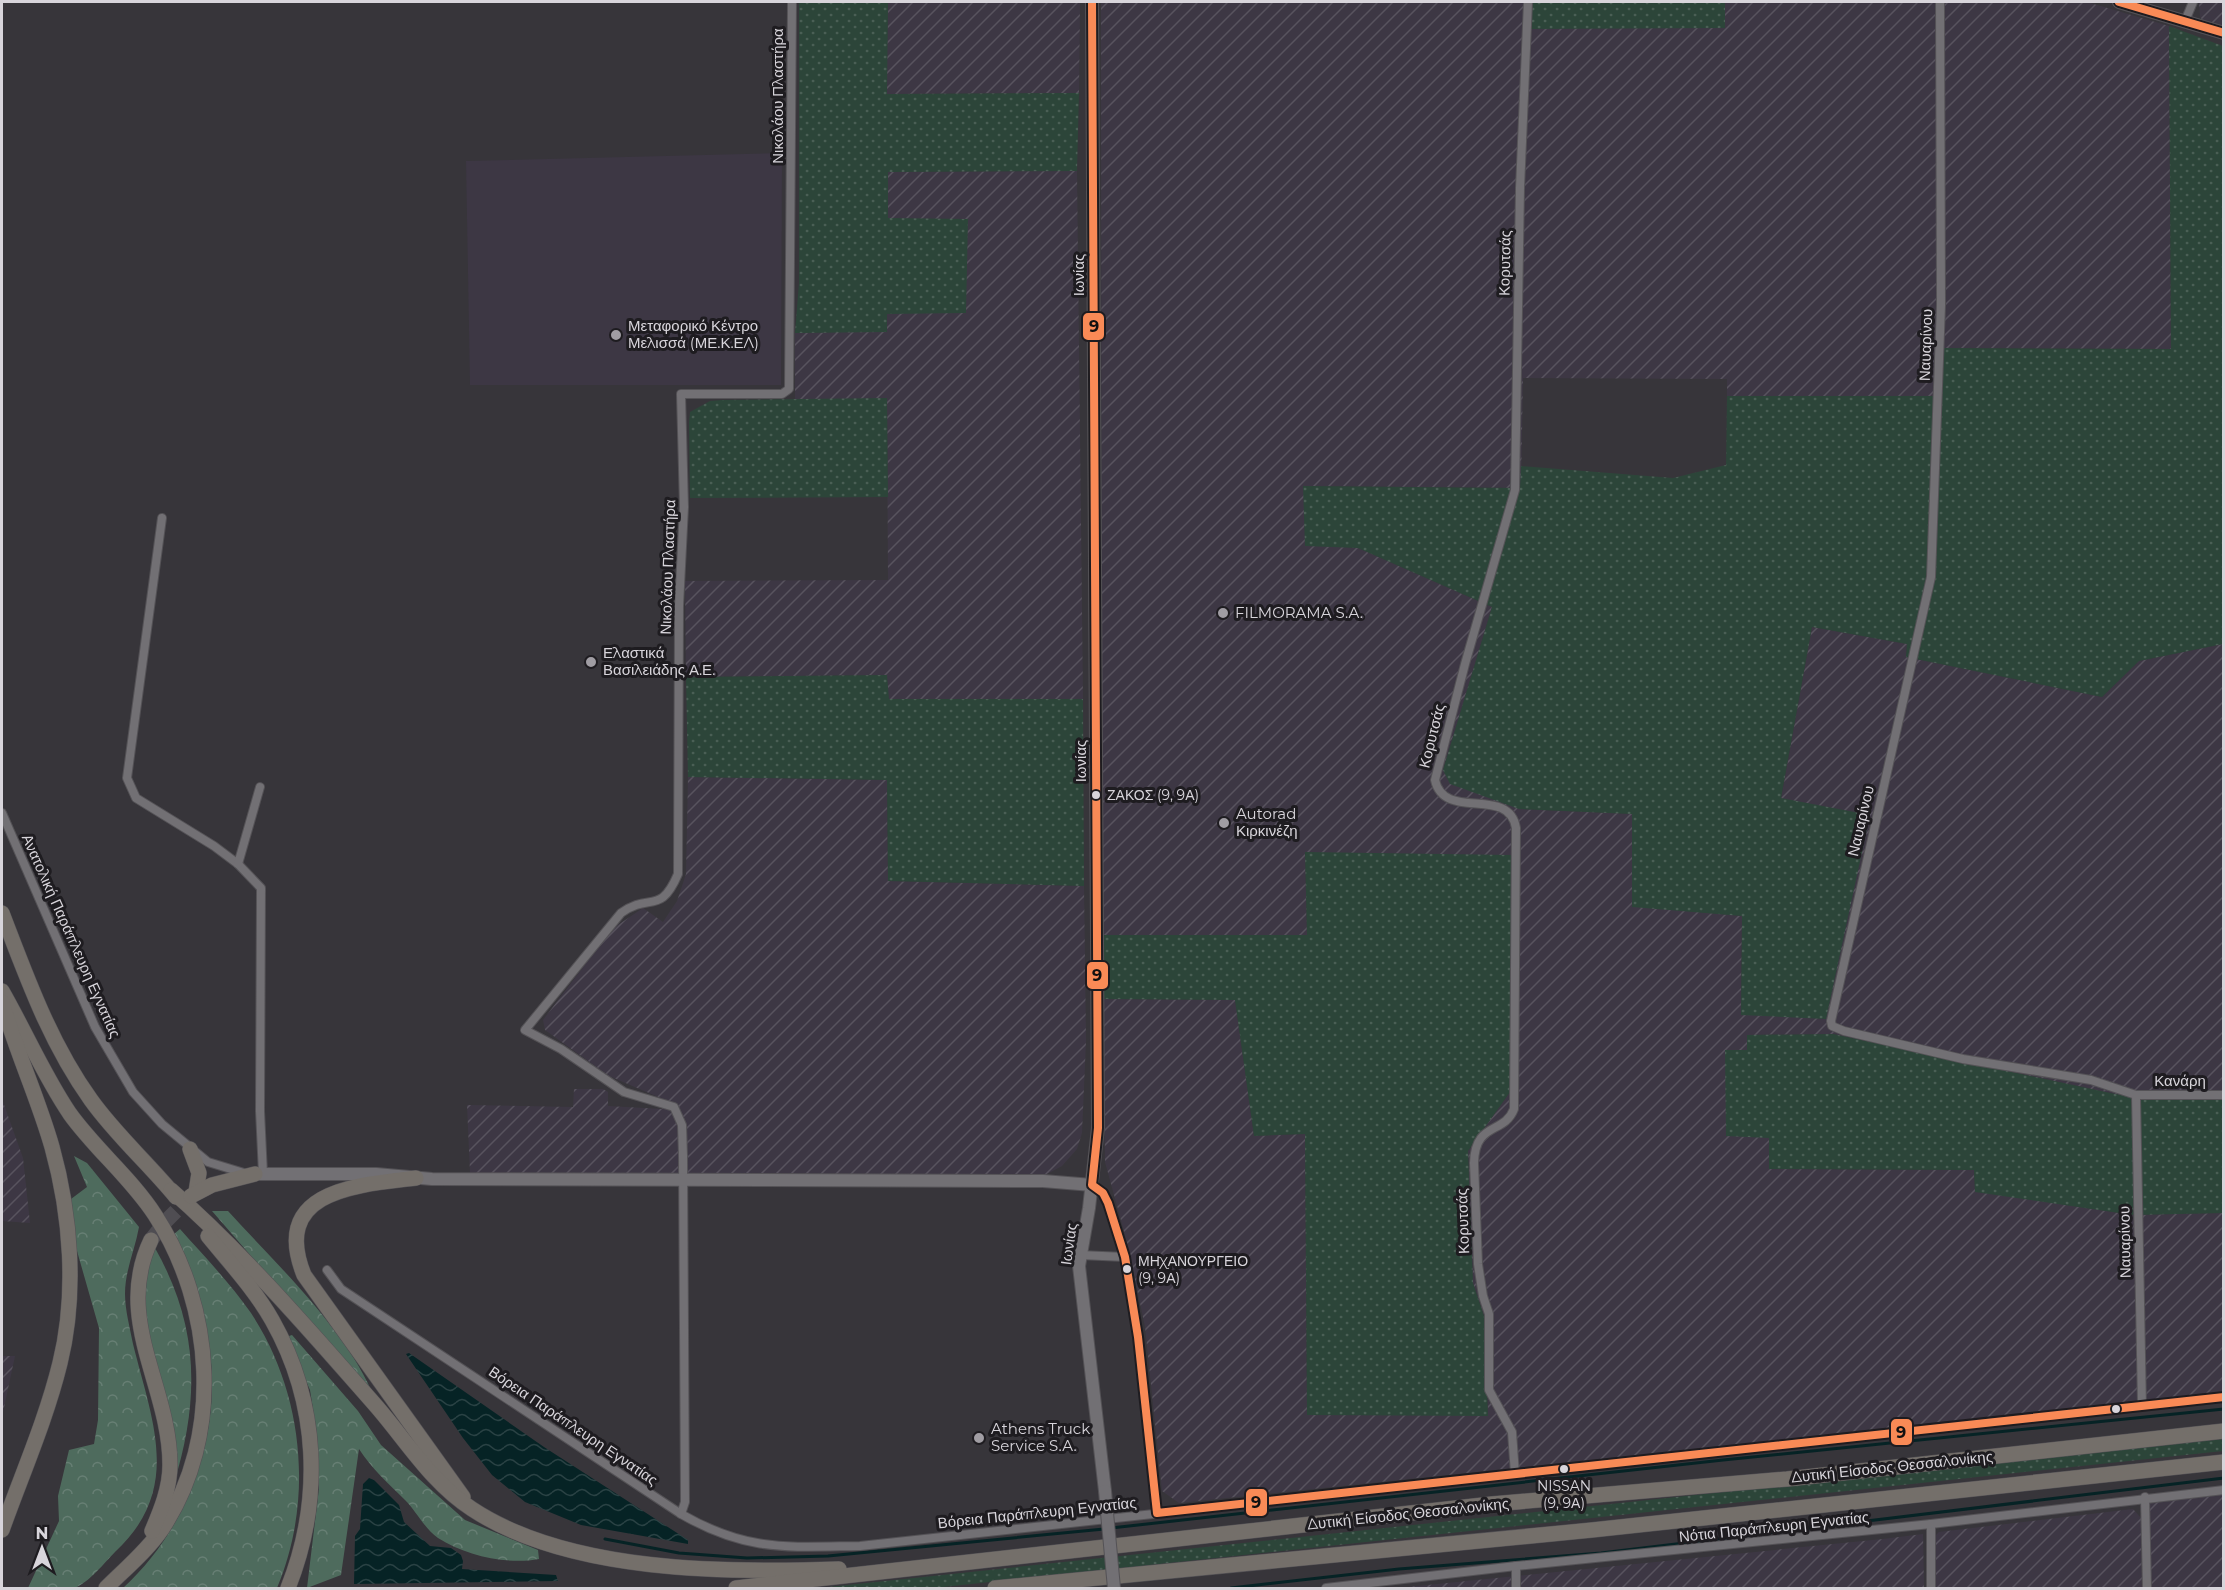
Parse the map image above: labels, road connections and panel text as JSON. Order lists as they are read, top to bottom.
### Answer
{
  "streets": {
    "highway": ["Δυτική Είσοδος Θεσσαλονίκης"],
    "street": [
      "Νικολάου Πλαστήρα",
      "Κορυτσάς",
      "Ιωνίας",
      "Ναυαρίνου",
      "Ανατολική Παράπλευρη Εγνατίας",
      "Κανάρη",
      "Βόρεια Παράπλευρη Εγνατίας",
      "Νότια Παράπλευρη Εγνατίας"
    ]
  },
  "crossings": [
    ["Κορυτσάς", "Βόρεια Παράπλευρη Εγνατίας"],
    ["Ναυαρίνου", "Κανάρη"],
    ["Ναυαρίνου", "Βόρεια Παράπλευρη Εγνατίας"]
  ],
  "places": [
    "Μεταφορικό Κέντρο Μελισσά (ΜΕ.Κ.ΕΛ)",
    "FILMORAMA S.A.",
    "Ελαστικά Βασιλειάδης Α.Ε.",
    "ΖΑΚΟΣ (9, 9Α)",
    "Autorad Κιρκινέζη",
    "ΜΗΧΑΝΟΥΡΓΕΙΟ (9, 9Α)",
    "Athens Truck Service S.A.",
    "NISSAN (9, 9Α)"
  ],
  "lines": ["transit line 9"],
  "north": "top"
}
